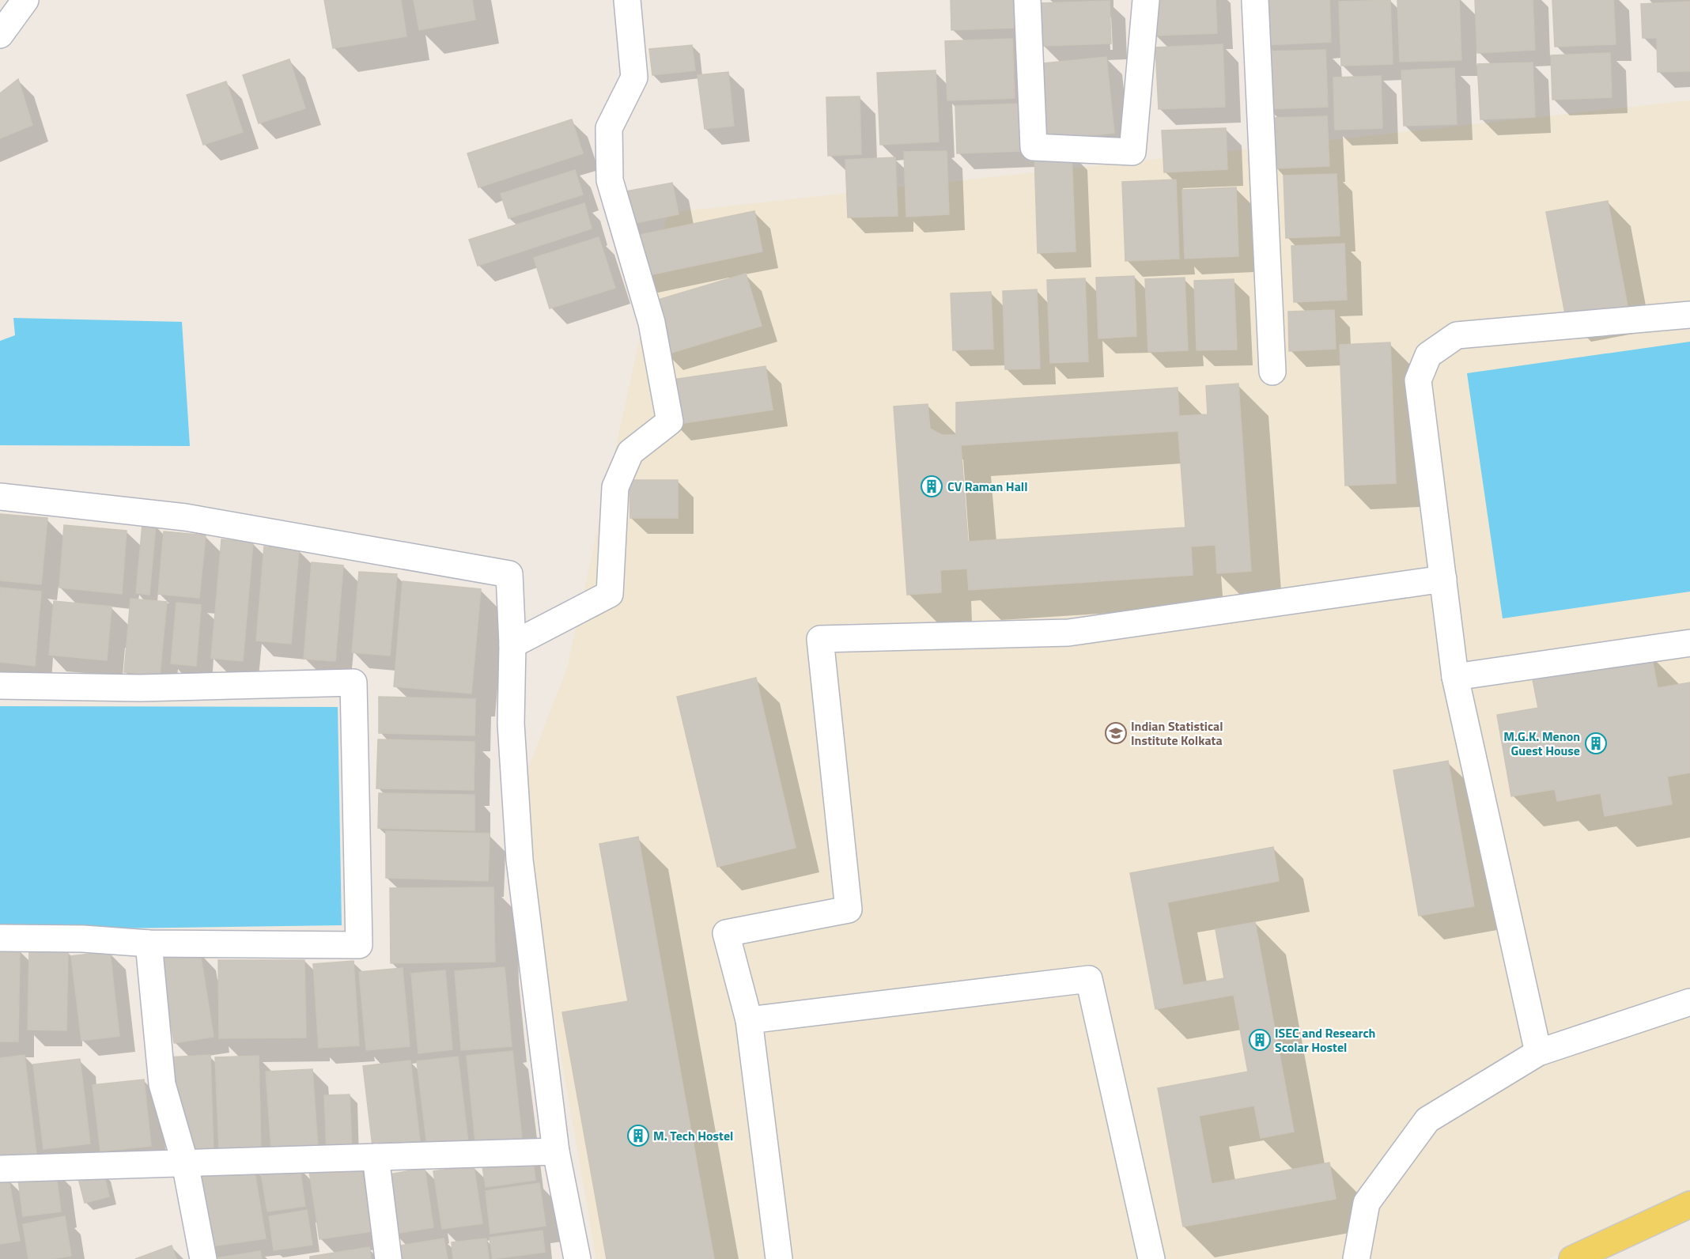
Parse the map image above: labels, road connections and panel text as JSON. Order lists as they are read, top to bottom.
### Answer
{
  "places": {
    "building": [
      "CV Raman Hall",
      "M.G.K. Menon Guest House",
      "ISEC and Research Scolar Hostel",
      "M. Tech Hostel"
    ],
    "school or university": ["Indian Statistical Institute Kolkata"]
  }
}
